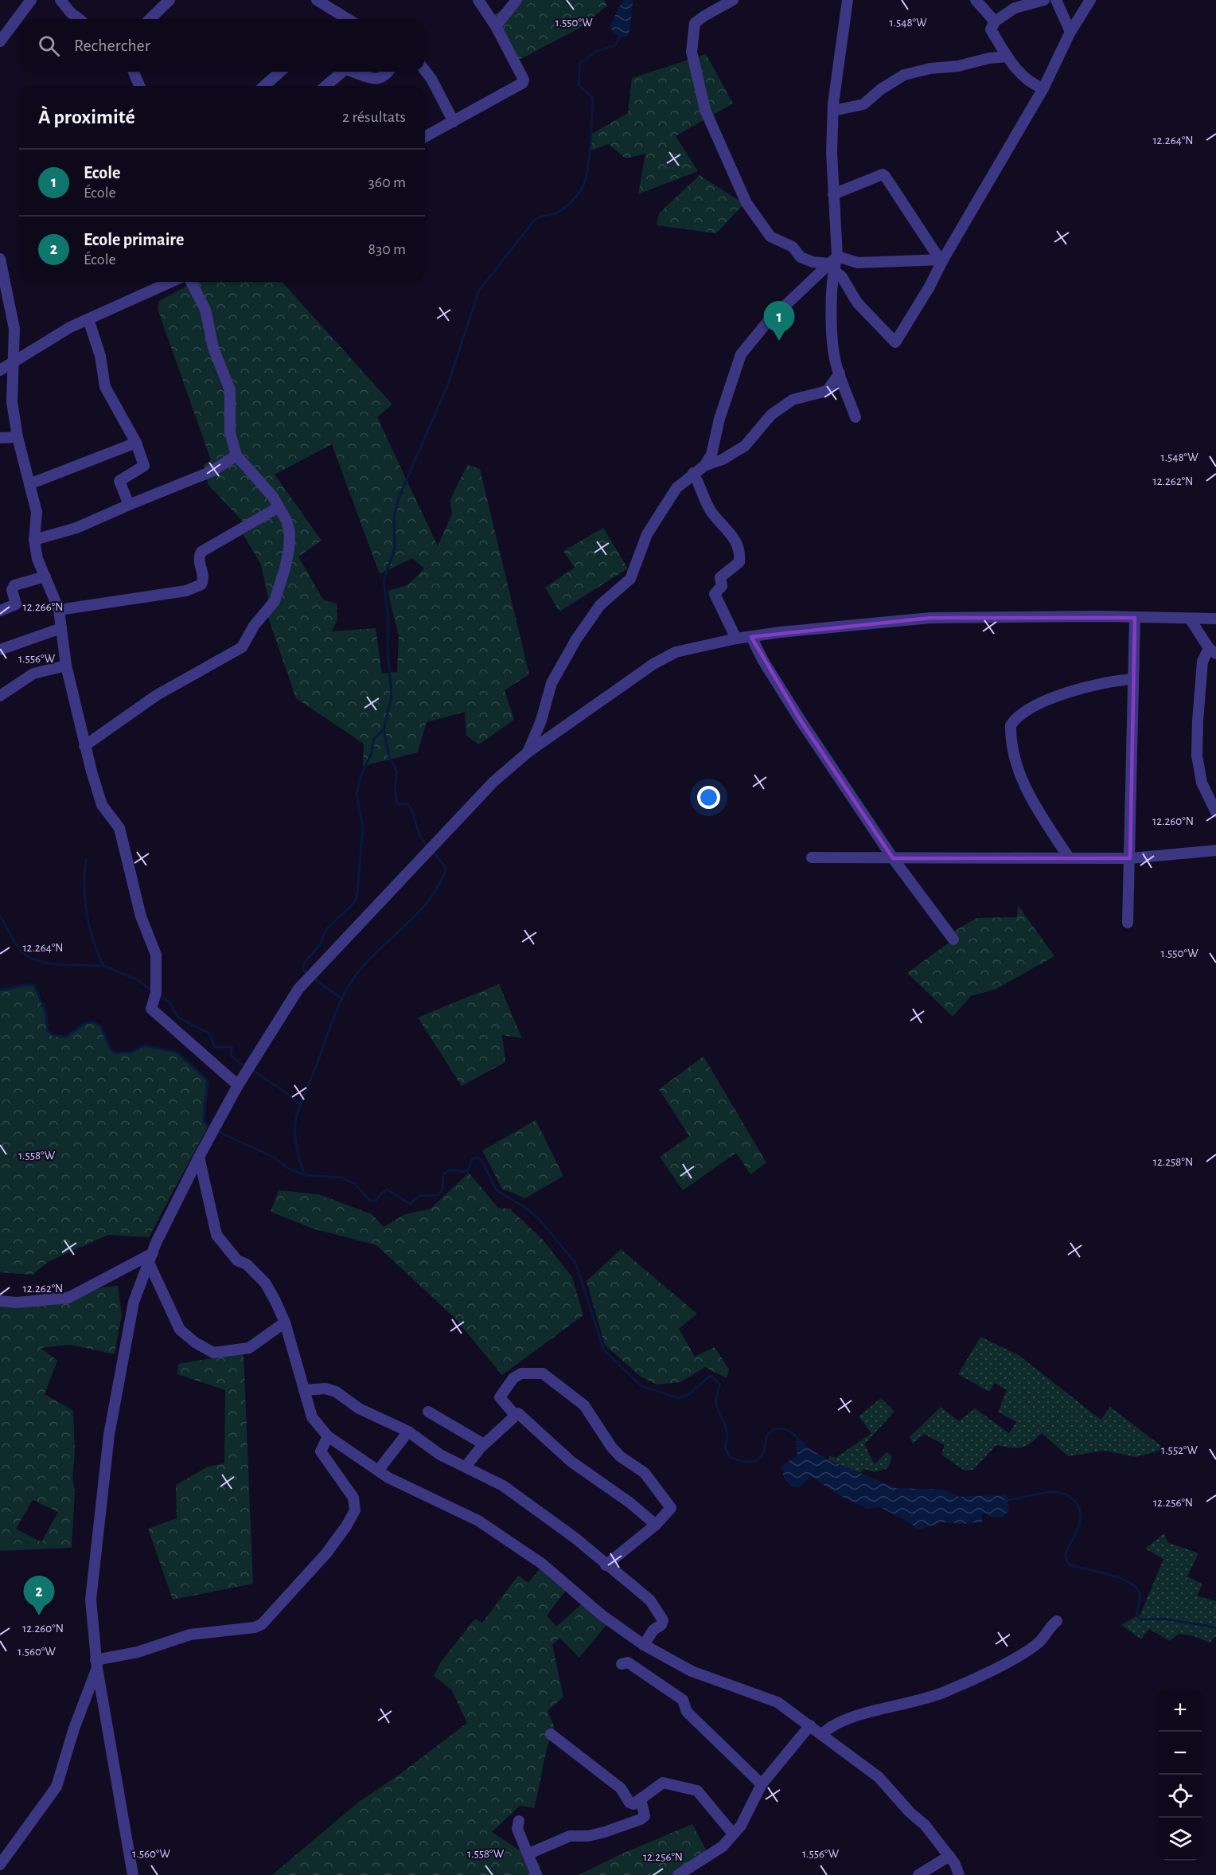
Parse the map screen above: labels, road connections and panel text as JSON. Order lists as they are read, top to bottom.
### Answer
{
  "page": {
    "search": "Rechercher",
    "heading": ["À proximité", "2 résultats"],
    "list": [
      {
        "mark": "1",
        "name": "Ecole",
        "note": "École",
        "value": "360 m"
      },
      {
        "mark": "2",
        "name": "Ecole primaire",
        "note": "École",
        "value": "830 m"
      }
    ],
    "pins": ["1", "2"],
    "map_buttons": ["+", "−"]
  },
  "coordinates": [
    "1.550°W",
    "1.548°W",
    "12.264°N",
    "12.262°N",
    "12.266°N",
    "1.556°W",
    "12.260°N",
    "1.558°W",
    "12.258°N",
    "1.552°W",
    "12.256°N",
    "1.560°W"
  ]
}
